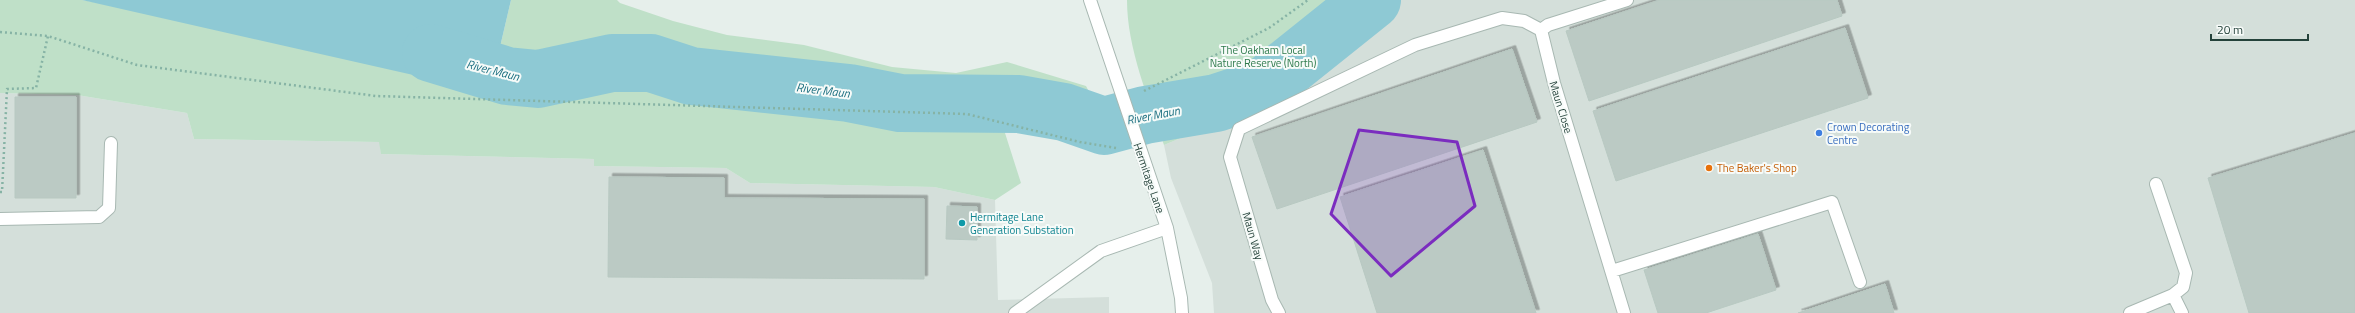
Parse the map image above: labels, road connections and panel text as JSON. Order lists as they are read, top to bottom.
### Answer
{
  "streets": {
    "street": ["Maun Close", "Hermitage Lane", "Maun Way"]
  },
  "crossings": [
    ["Maun Close", "Maun Way"]
  ],
  "water": ["River Maun"],
  "parks": ["The Oakham Local Nature Reserve (North)"],
  "places": ["Crown Decorating Centre", "The Baker's Shop", "Hermitage Lane Generation Substation"],
  "scale_bar": "20 m"
}
